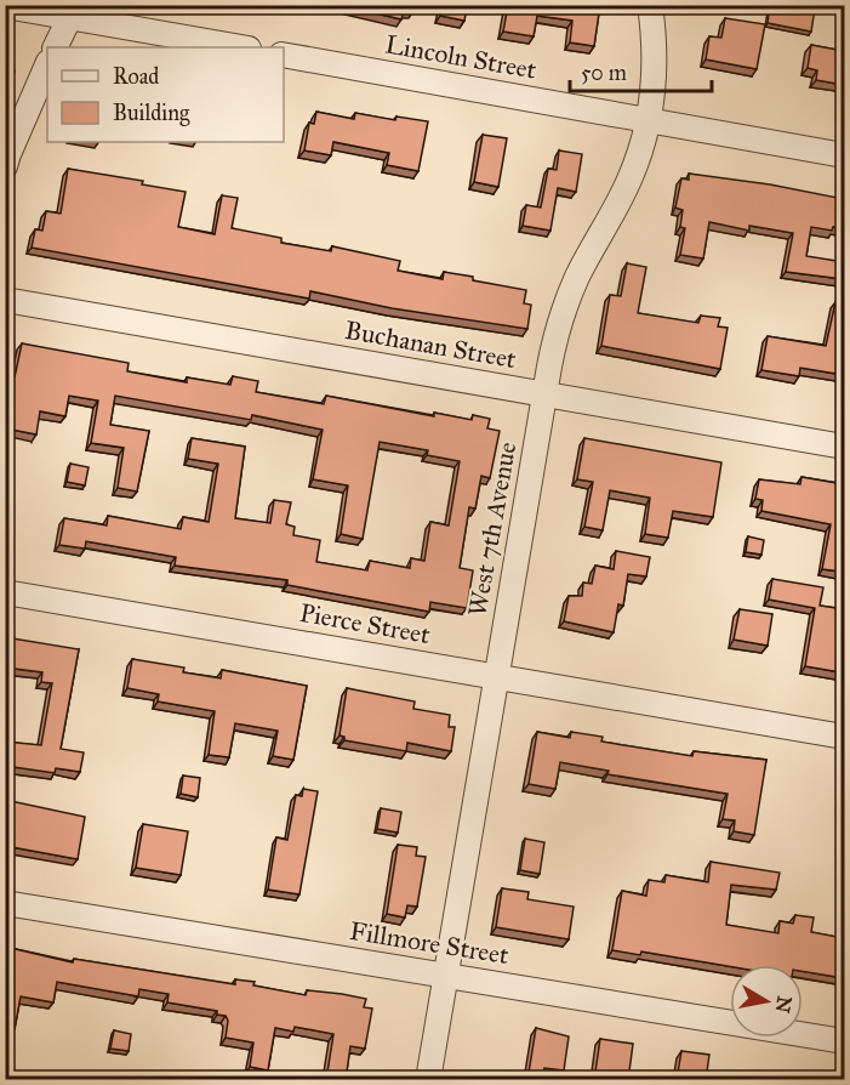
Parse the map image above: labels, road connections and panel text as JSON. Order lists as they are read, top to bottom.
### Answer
{
  "streets": {
    "street": [
      "Lincoln Street",
      "Buchanan Street",
      "West 7th Avenue",
      "Pierce Street",
      "Fillmore Street"
    ]
  },
  "crossings": [
    ["Lincoln Street", "West 7th Avenue"],
    ["Buchanan Street", "West 7th Avenue"],
    ["West 7th Avenue", "Pierce Street"],
    ["West 7th Avenue", "Fillmore Street"]
  ],
  "legend": ["Road", "Building"],
  "scale_bar": "50 m",
  "north": "right"
}
